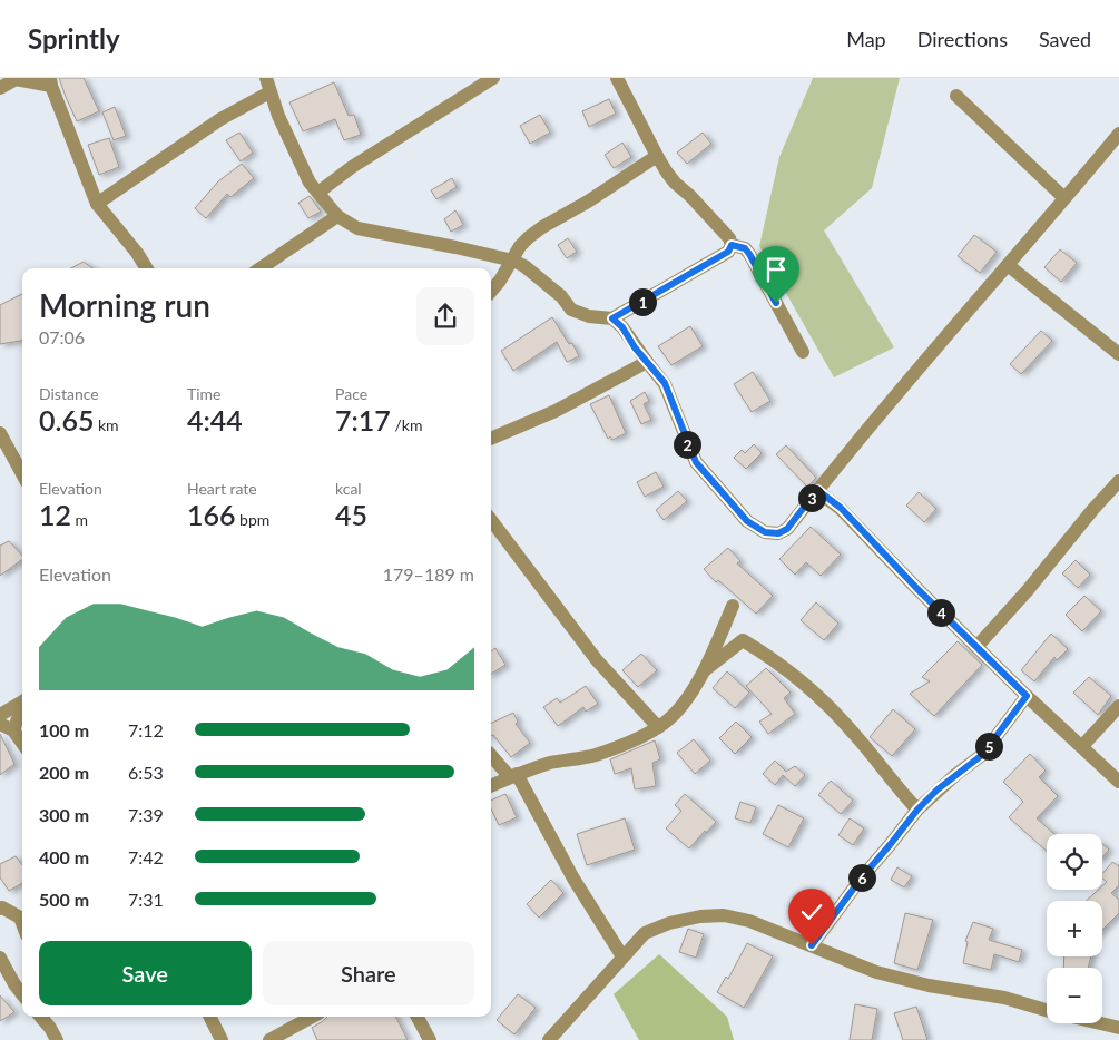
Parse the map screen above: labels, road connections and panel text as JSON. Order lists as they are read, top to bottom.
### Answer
{
  "page": {
    "header": "Sprintly",
    "nav": ["Map", "Directions", "Saved"],
    "heading": ["Morning run", "07:06"],
    "pins": [
      "1",
      "2",
      "3",
      "4",
      "5",
      "6"
    ],
    "stats": [
      ["Distance", "0.65 km"],
      ["Time", "4:44"],
      ["Pace", "7:17 /km"],
      ["Elevation", "12 m"],
      ["Heart rate", "166 bpm"],
      ["kcal", "45"]
    ],
    "chart": ["Elevation", "179–189 m"],
    "list": [
      {
        "name": "100 m",
        "note": "7:12"
      },
      {
        "name": "200 m",
        "note": "6:53"
      },
      {
        "name": "300 m",
        "note": "7:39"
      },
      {
        "name": "400 m",
        "note": "7:42"
      },
      {
        "name": "500 m",
        "note": "7:31"
      }
    ],
    "map_buttons": ["+", "−"],
    "buttons": ["Save", "Share"]
  }
}
